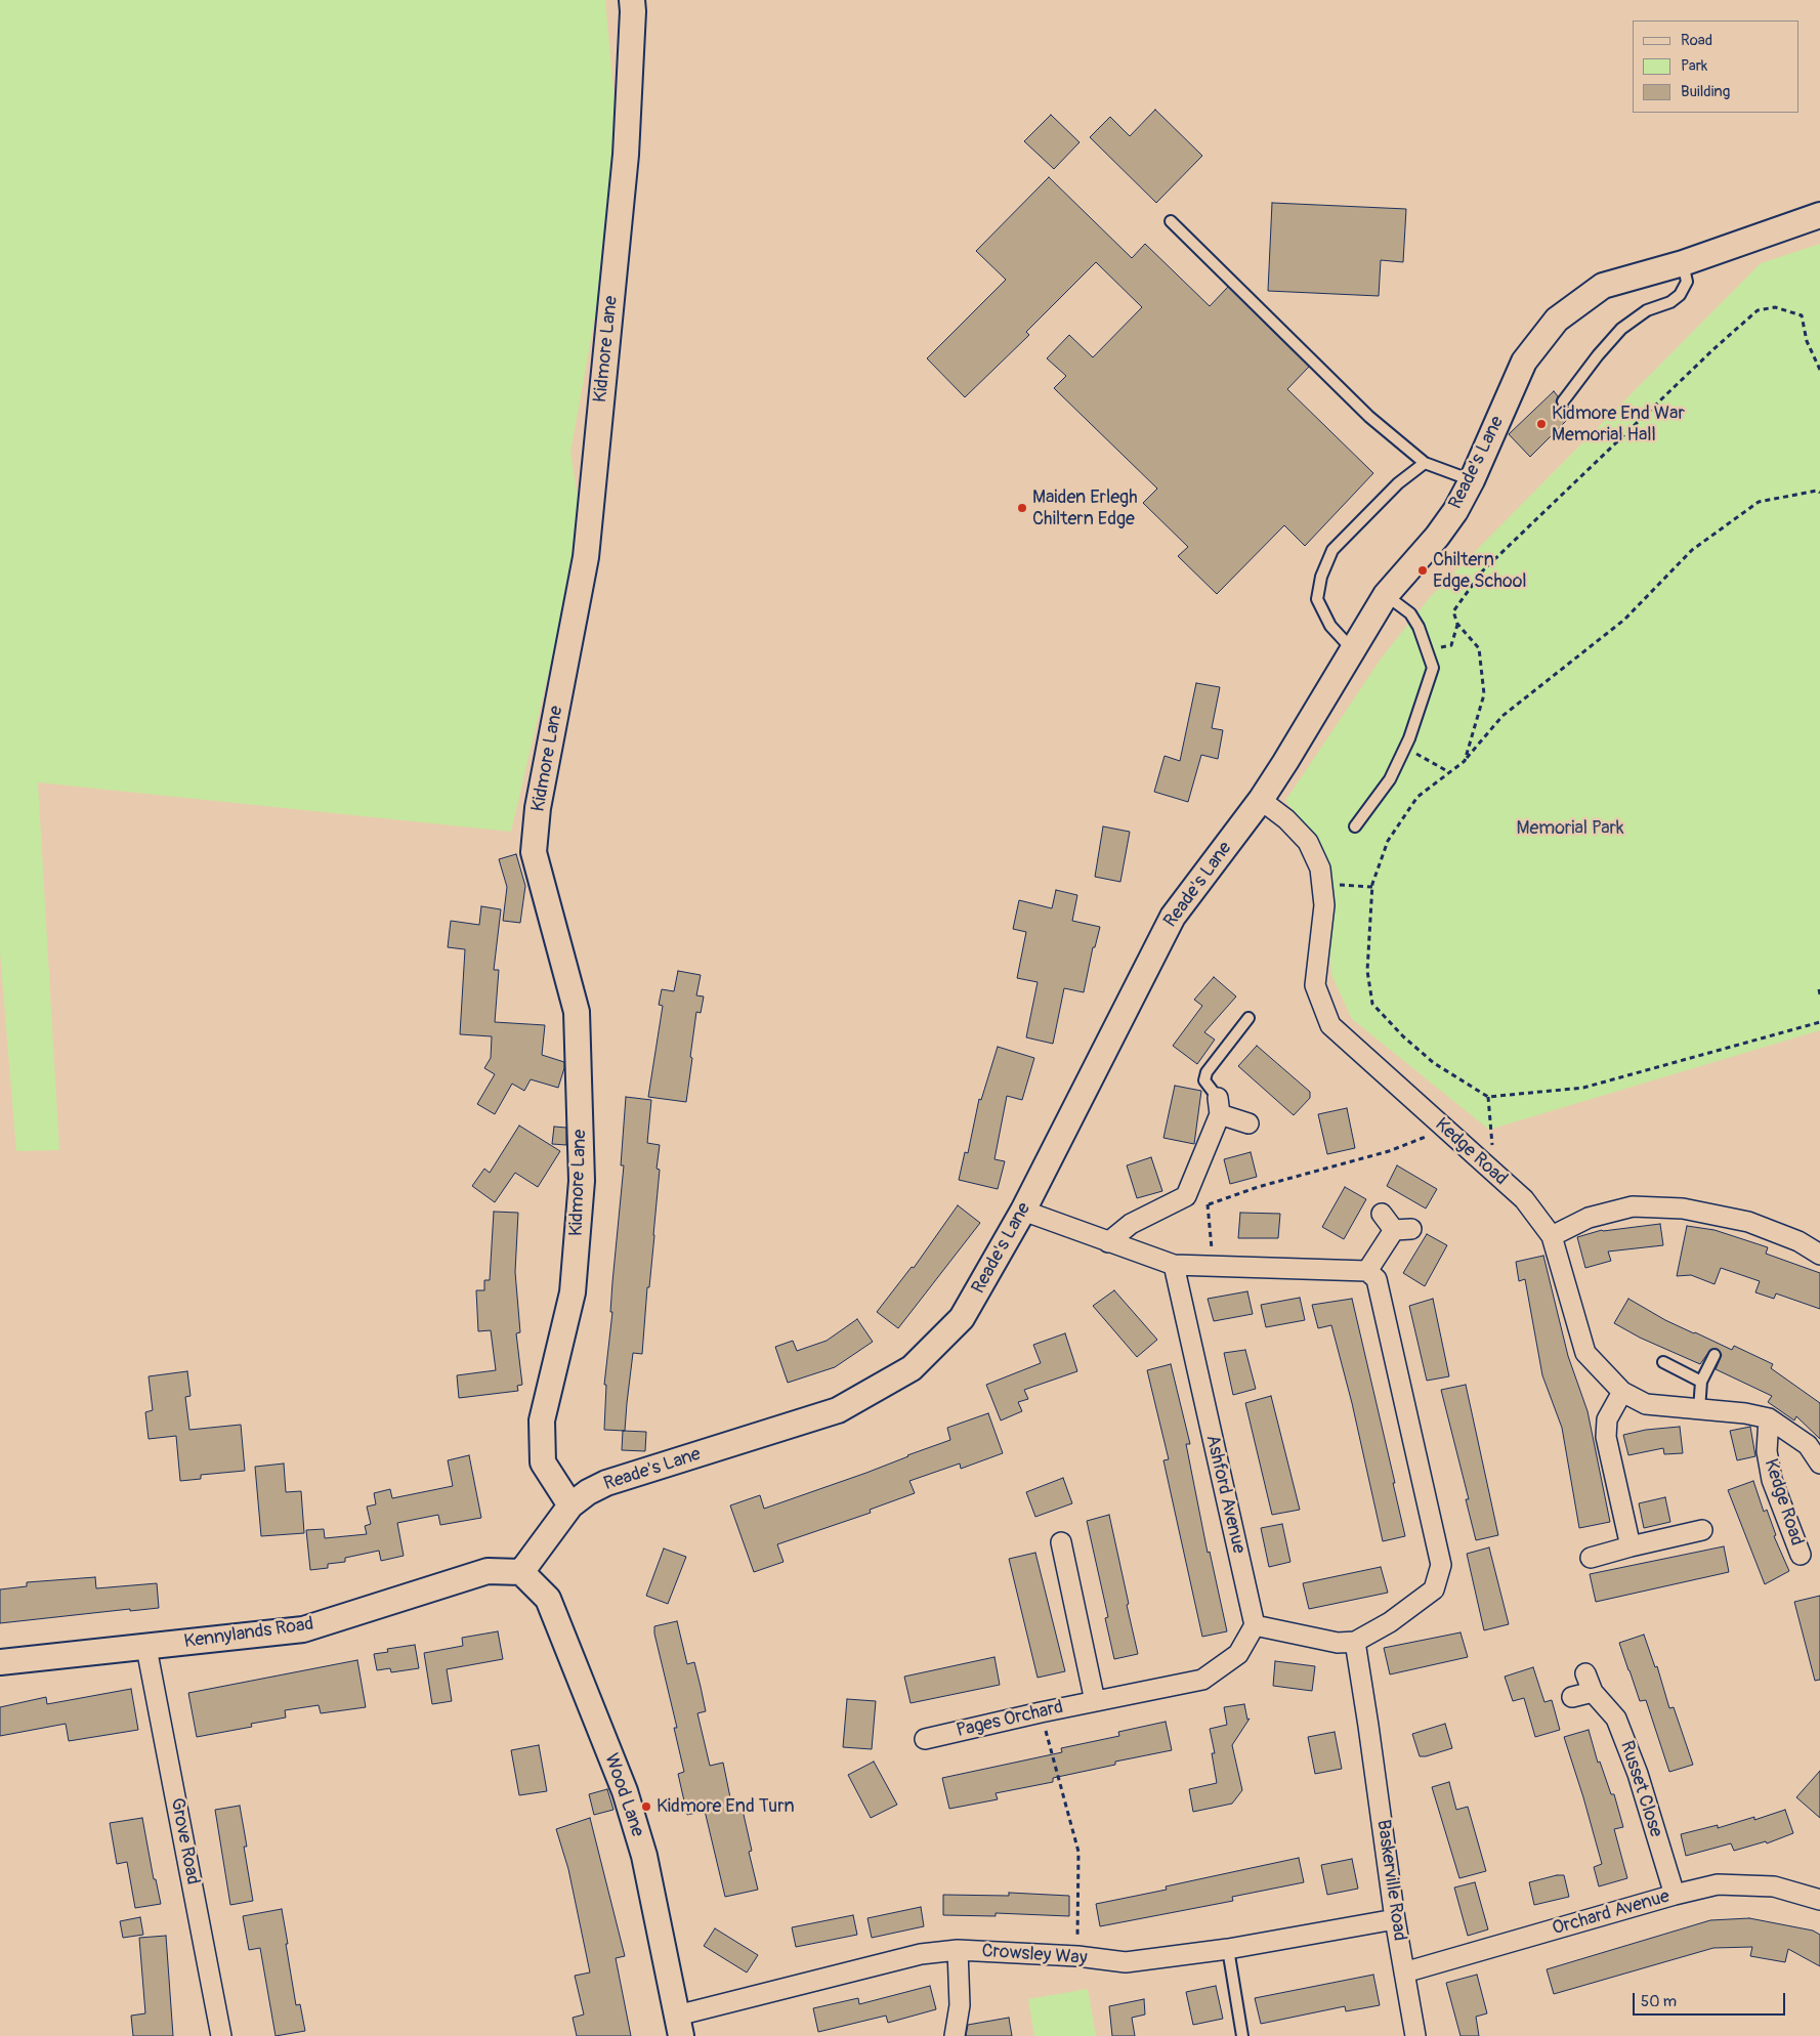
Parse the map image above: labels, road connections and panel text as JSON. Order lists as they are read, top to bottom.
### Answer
{
  "streets": {
    "street": [
      "Kidmore Lane",
      "Reade's Lane",
      "Kedge Road",
      "Ashford Avenue",
      "Kennylands Road",
      "Pages Orchard",
      "Russet Close",
      "Wood Lane",
      "Grove Road",
      "Baskerville Road",
      "Orchard Avenue",
      "Crowsley Way"
    ]
  },
  "crossings": [
    ["Kidmore Lane", "Reade's Lane"],
    ["Reade's Lane", "Kedge Road"],
    ["Reade's Lane", "Kennylands Road"],
    ["Reade's Lane", "Wood Lane"],
    ["Ashford Avenue", "Pages Orchard"],
    ["Kennylands Road", "Wood Lane"],
    ["Kennylands Road", "Grove Road"],
    ["Russet Close", "Orchard Avenue"],
    ["Wood Lane", "Crowsley Way"],
    ["Baskerville Road", "Orchard Avenue"],
    ["Baskerville Road", "Crowsley Way"]
  ],
  "parks": ["Memorial Park"],
  "places": [
    "Kidmore End War Memorial Hall",
    "Maiden Erlegh Chiltern Edge",
    "Chiltern Edge School",
    "Kidmore End Turn"
  ],
  "legend": ["Road", "Park", "Building"],
  "scale_bar": "50 m"
}
